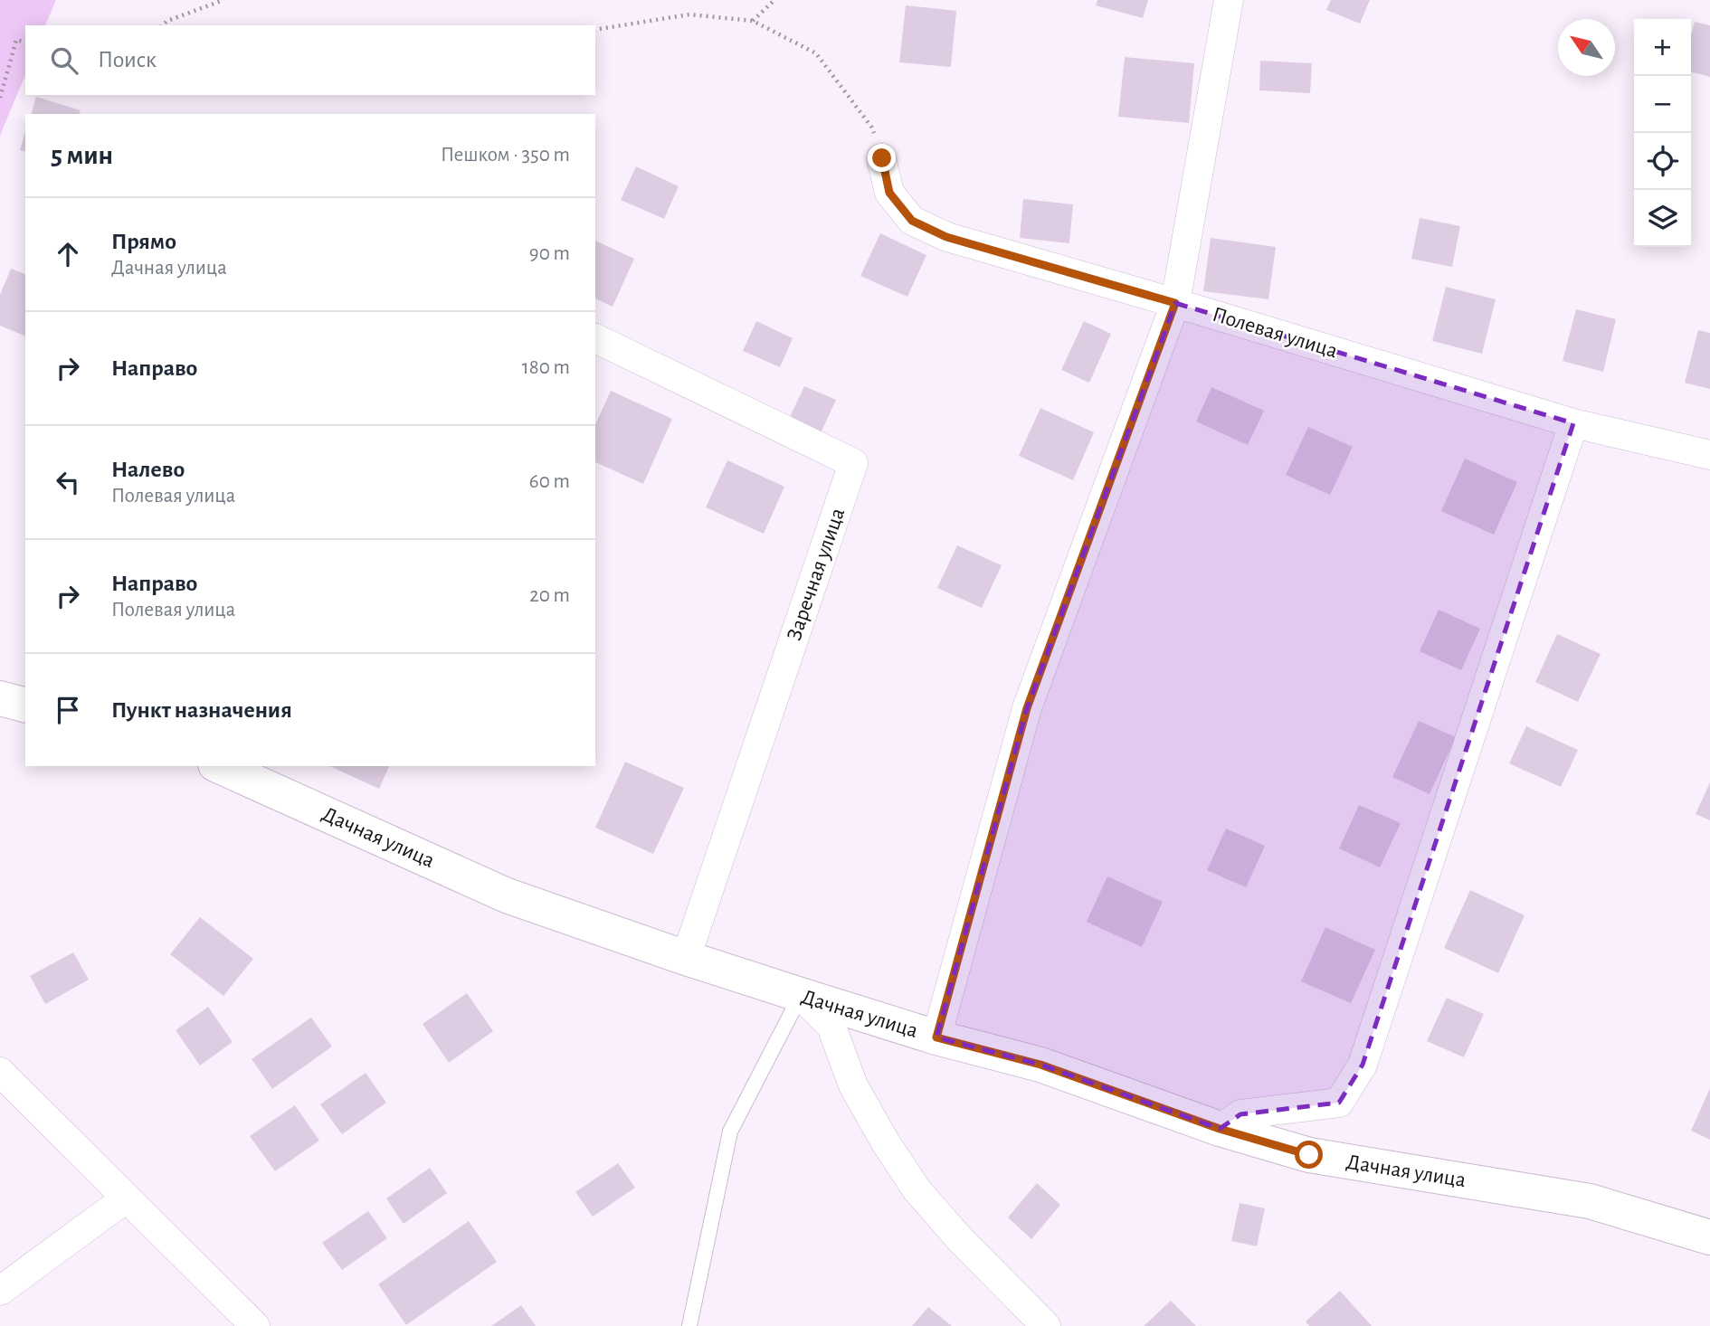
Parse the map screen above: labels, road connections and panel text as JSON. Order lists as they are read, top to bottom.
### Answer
{
  "streets": {
    "street": ["Полевая улица", "Заречная улица", "Дачная улица"]
  },
  "crossings": [
    ["Заречная улица", "Дачная улица"]
  ],
  "north": "top left",
  "page": {
    "map_buttons": ["+", "−"],
    "search": "Поиск",
    "heading": ["5 мин", "Пешком · 350 m"],
    "list": [
      ["Прямо", "Дачная улица", "90 m"],
      ["Направо", "180 m"],
      ["Налево", "Полевая улица", "60 m"],
      ["Направо", "Полевая улица", "20 m"],
      "Пункт назначения"
    ]
  }
}
